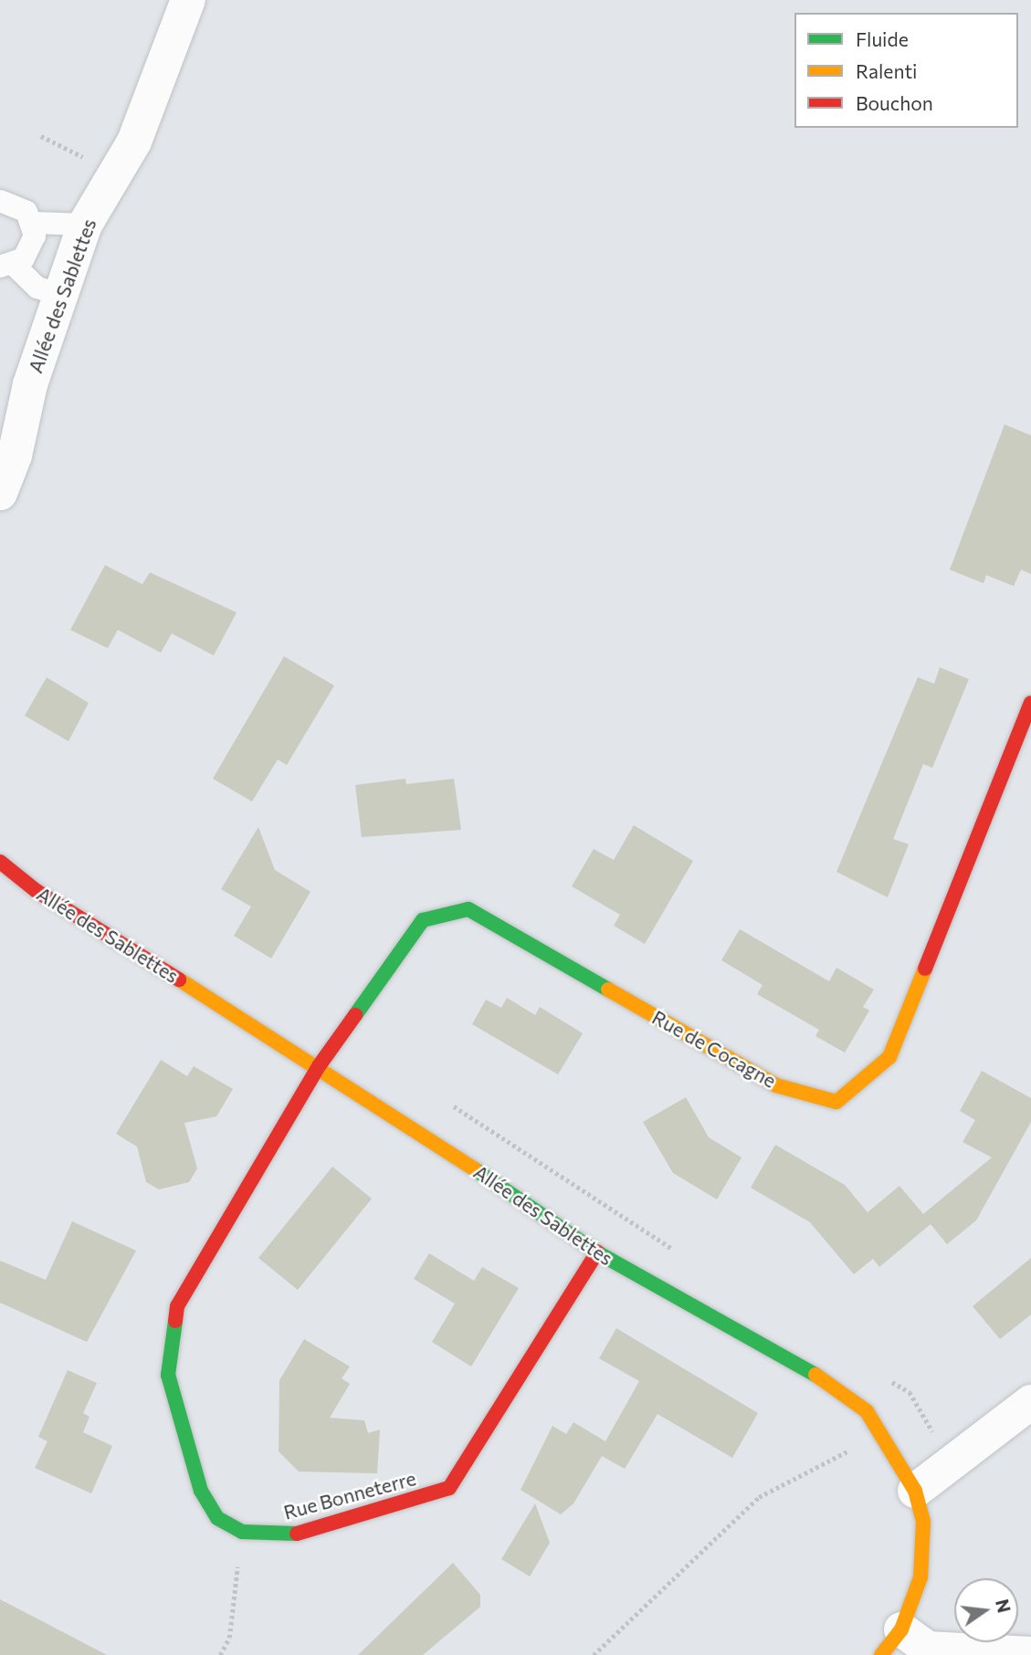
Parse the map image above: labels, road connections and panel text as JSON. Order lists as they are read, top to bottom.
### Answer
{
  "streets": {
    "street": ["Allée des Sablettes", "Rue de Cocagne", "Rue Bonneterre"]
  },
  "crossings": [
    ["Allée des Sablettes", "Rue de Cocagne"],
    ["Allée des Sablettes", "Rue Bonneterre"]
  ],
  "legend": ["Fluide", "Ralenti", "Bouchon"],
  "north": "right"
}
